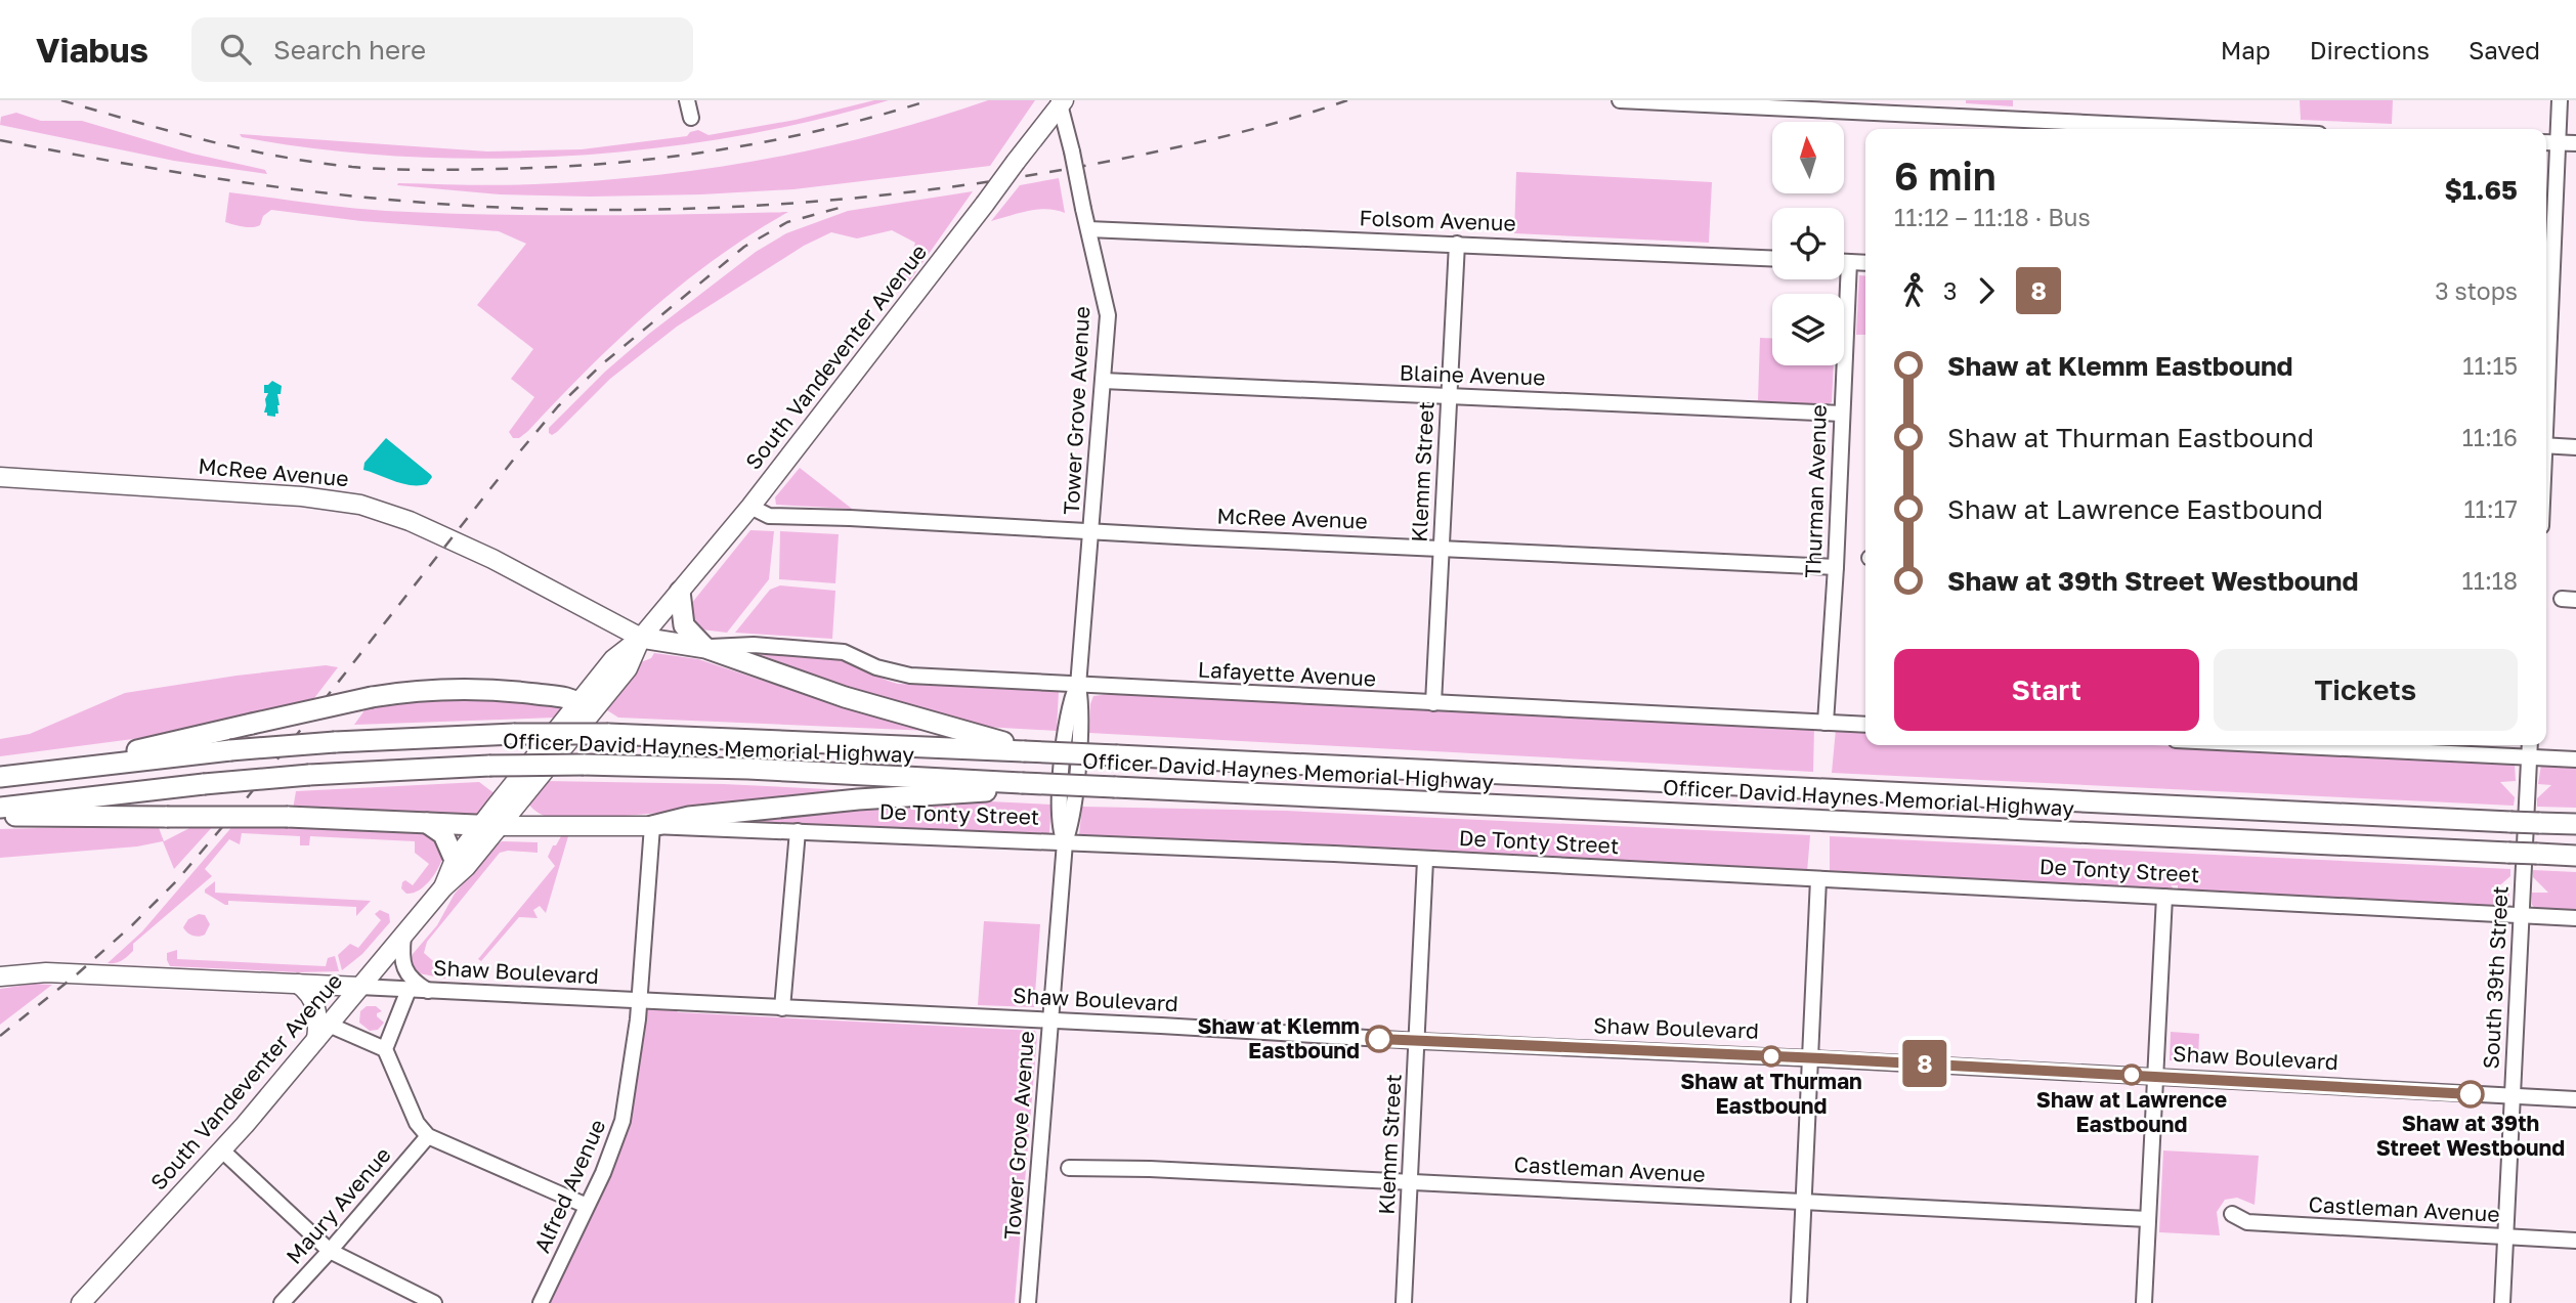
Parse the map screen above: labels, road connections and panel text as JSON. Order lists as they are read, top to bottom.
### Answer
{
  "streets": {
    "highway": ["Officer David Haynes Memorial Highway"],
    "main road": [
      "South Vandeventer Avenue",
      "McRee Avenue",
      "De Tonty Street",
      "Shaw Boulevard"
    ],
    "street": [
      "Folsom Avenue",
      "Blaine Avenue",
      "Tower Grove Avenue",
      "Klemm Street",
      "Thurman Avenue",
      "Lafayette Avenue",
      "South 39th Street",
      "Castleman Avenue",
      "Alfred Avenue",
      "Maury Avenue"
    ]
  },
  "crossings": [
    ["Folsom Avenue", "Tower Grove Avenue"],
    ["Folsom Avenue", "Klemm Street"],
    ["South Vandeventer Avenue", "Tower Grove Avenue"],
    ["South Vandeventer Avenue", "McRee Avenue"],
    ["South Vandeventer Avenue", "De Tonty Street"],
    ["South Vandeventer Avenue", "Shaw Boulevard"],
    ["Blaine Avenue", "Tower Grove Avenue"],
    ["Blaine Avenue", "Klemm Street"],
    ["Blaine Avenue", "Thurman Avenue"],
    ["Tower Grove Avenue", "McRee Avenue"],
    ["Tower Grove Avenue", "Lafayette Avenue"],
    ["Tower Grove Avenue", "De Tonty Street"],
    ["Tower Grove Avenue", "Shaw Boulevard"],
    ["Klemm Street", "McRee Avenue"],
    ["Klemm Street", "Lafayette Avenue"],
    ["Klemm Street", "De Tonty Street"],
    ["Klemm Street", "Shaw Boulevard"],
    ["Klemm Street", "Castleman Avenue"],
    ["McRee Avenue", "Thurman Avenue"],
    ["Thurman Avenue", "Lafayette Avenue"],
    ["De Tonty Street", "South 39th Street"],
    ["De Tonty Street", "Alfred Avenue"],
    ["Shaw Boulevard", "South 39th Street"],
    ["Shaw Boulevard", "Alfred Avenue"],
    ["South 39th Street", "Castleman Avenue"]
  ],
  "places": [
    "Shaw at Klemm Eastbound",
    "Shaw at Thurman Eastbound",
    "Shaw at Lawrence Eastbound",
    "Shaw at 39th Street Westbound"
  ],
  "lines": ["bus line 8"],
  "north": "top",
  "page": {
    "header": "Viabus",
    "search": "Search here",
    "nav": ["Map", "Directions", "Saved"],
    "on_map": "8",
    "heading": ["6 min", "11:12 – 11:18 · Bus", "$1.65"],
    "legs": ["3", "8", "3 stops"],
    "list": [
      {
        "name": "Shaw at Klemm Eastbound",
        "value": "11:15"
      },
      {
        "name": "Shaw at Thurman Eastbound",
        "value": "11:16"
      },
      {
        "name": "Shaw at Lawrence Eastbound",
        "value": "11:17"
      },
      {
        "name": "Shaw at 39th Street Westbound",
        "value": "11:18"
      }
    ],
    "buttons": ["Start", "Tickets"]
  }
}
